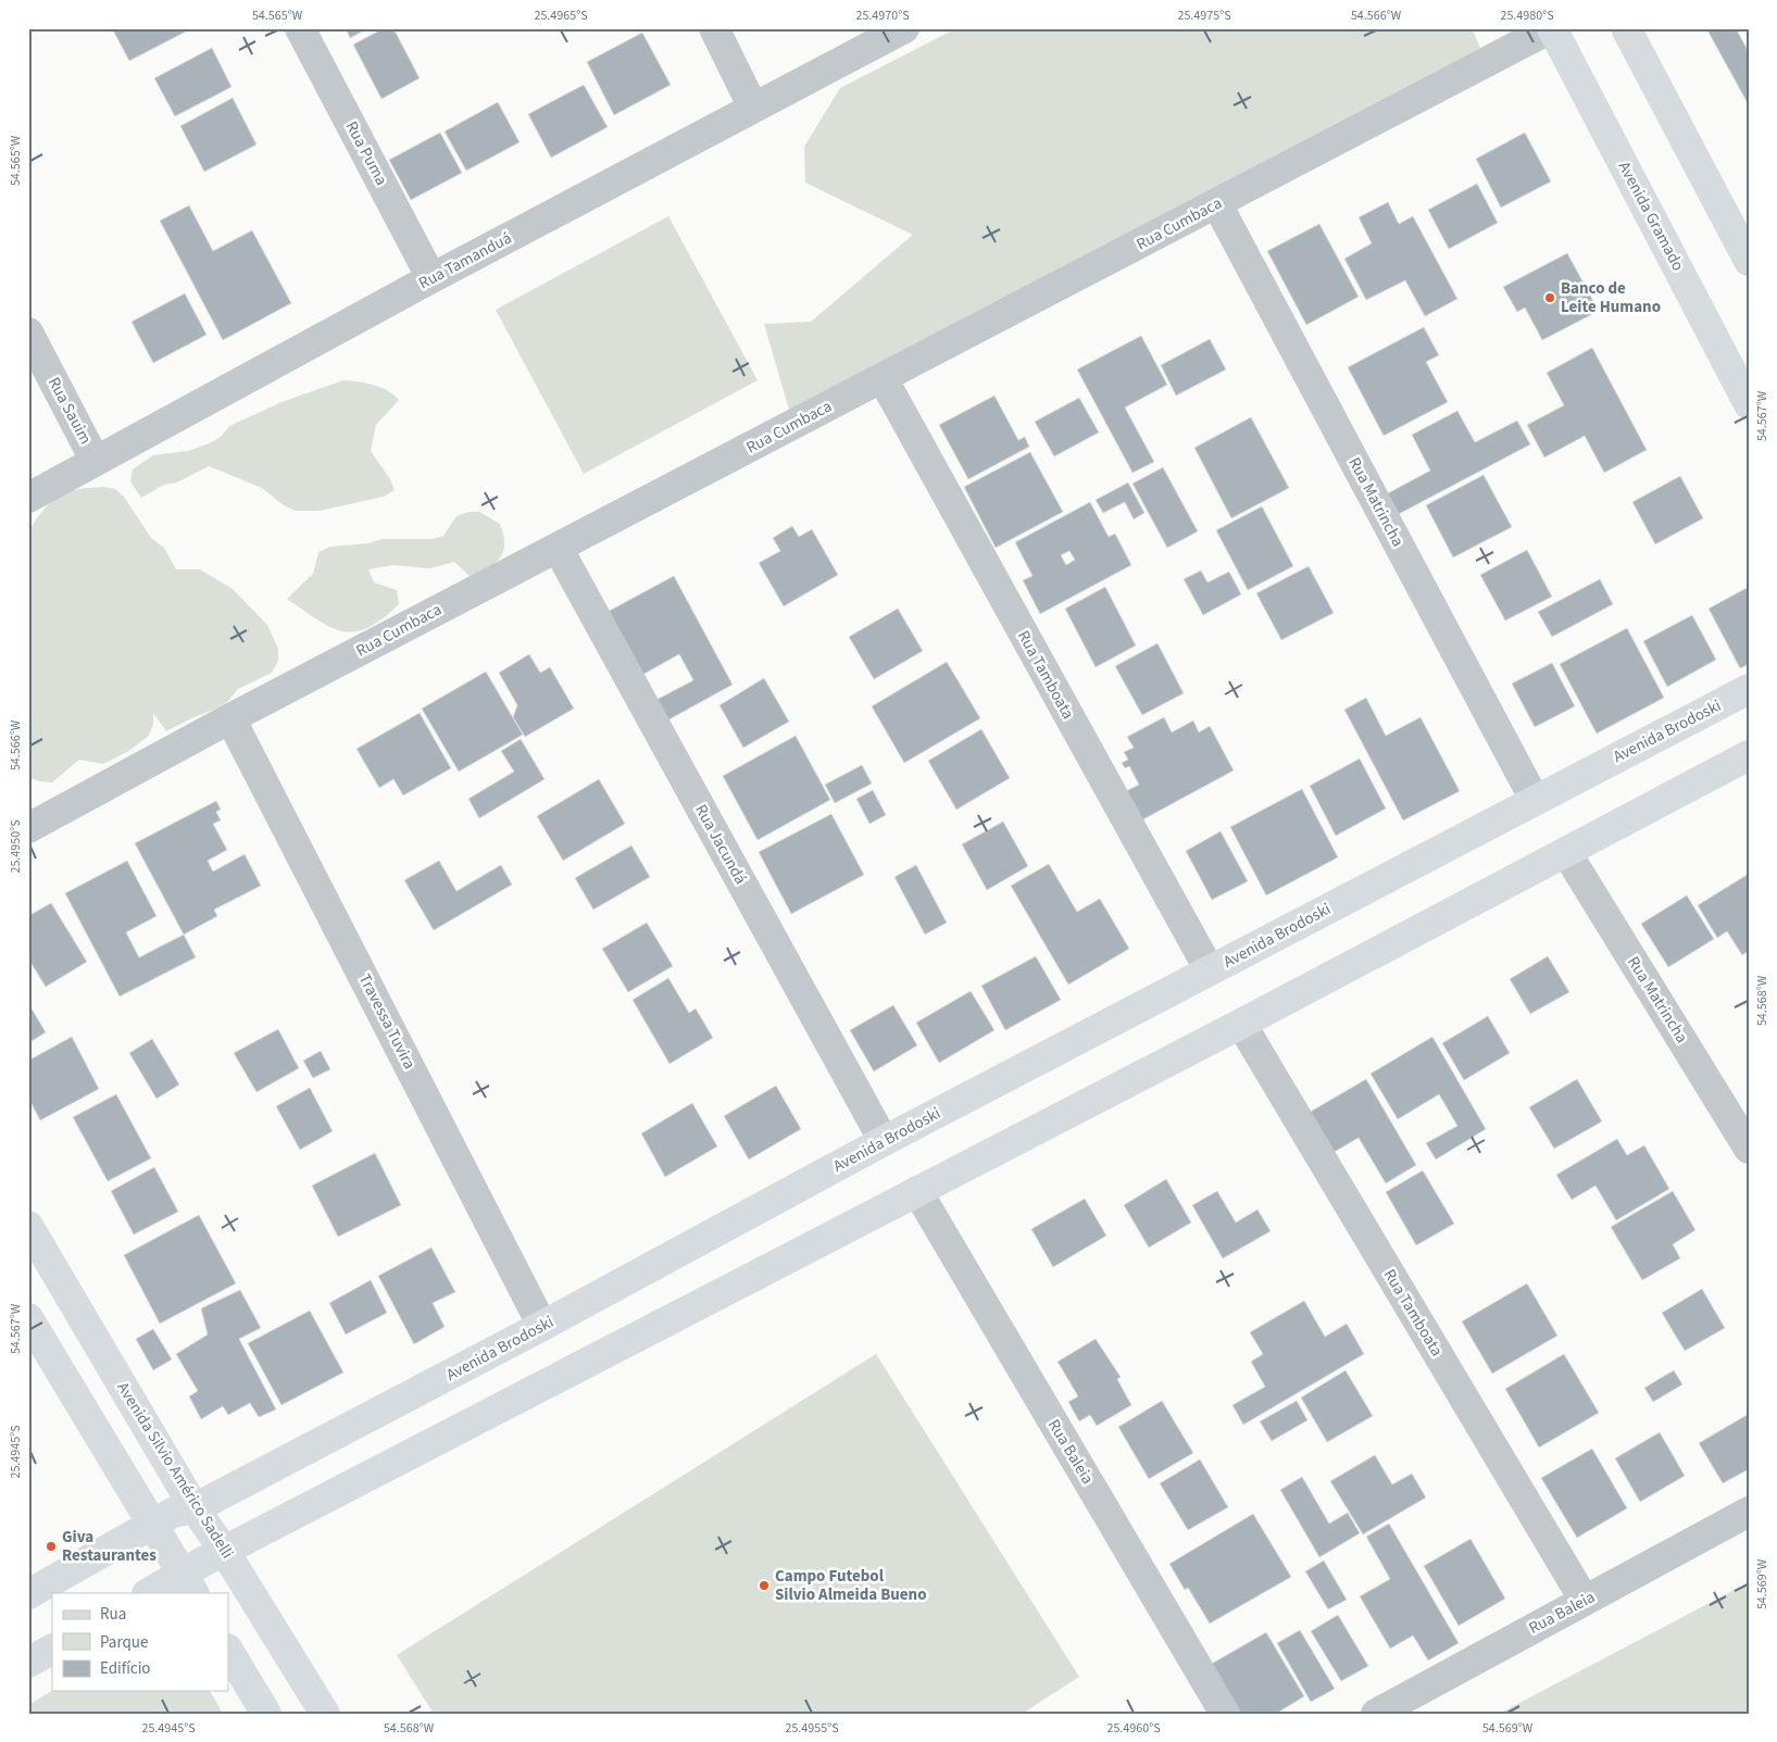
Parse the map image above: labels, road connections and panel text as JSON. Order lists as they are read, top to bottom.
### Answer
{
  "streets": {
    "street": [
      "Rua Puma",
      "Avenida Gramado",
      "Rua Cumbaca",
      "Rua Tamanduá",
      "Rua Sauim",
      "Rua Matrincha",
      "Rua Tamboata",
      "Avenida Brodoski",
      "Rua Jacundá",
      "Travessa Tuvira",
      "Rua Baleia",
      "Avenida Silvio Américo Sadelli"
    ]
  },
  "crossings": [
    ["Rua Puma", "Rua Tamanduá"],
    ["Avenida Gramado", "Rua Cumbaca"],
    ["Rua Cumbaca", "Rua Matrincha"],
    ["Rua Cumbaca", "Rua Tamboata"],
    ["Rua Cumbaca", "Rua Jacundá"],
    ["Rua Cumbaca", "Travessa Tuvira"],
    ["Rua Tamanduá", "Rua Sauim"],
    ["Rua Matrincha", "Avenida Brodoski"],
    ["Rua Tamboata", "Avenida Brodoski"],
    ["Rua Tamboata", "Rua Baleia"],
    ["Avenida Brodoski", "Rua Jacundá"],
    ["Avenida Brodoski", "Travessa Tuvira"],
    ["Avenida Brodoski", "Avenida Silvio Américo Sadelli"]
  ],
  "places": ["Banco de Leite Humano", "Giva Restaurantes", "Campo Futebol Silvio Almeida Bueno"],
  "legend": ["Rua", "Parque", "Edifício"],
  "coordinates": [
    "54.565°W",
    "25.4965°S",
    "25.4970°S",
    "25.4975°S",
    "54.566°W",
    "25.4980°S",
    "54.567°W",
    "25.4950°S",
    "54.568°W",
    "25.4945°S",
    "54.569°W",
    "25.4955°S",
    "25.4960°S"
  ]
}
